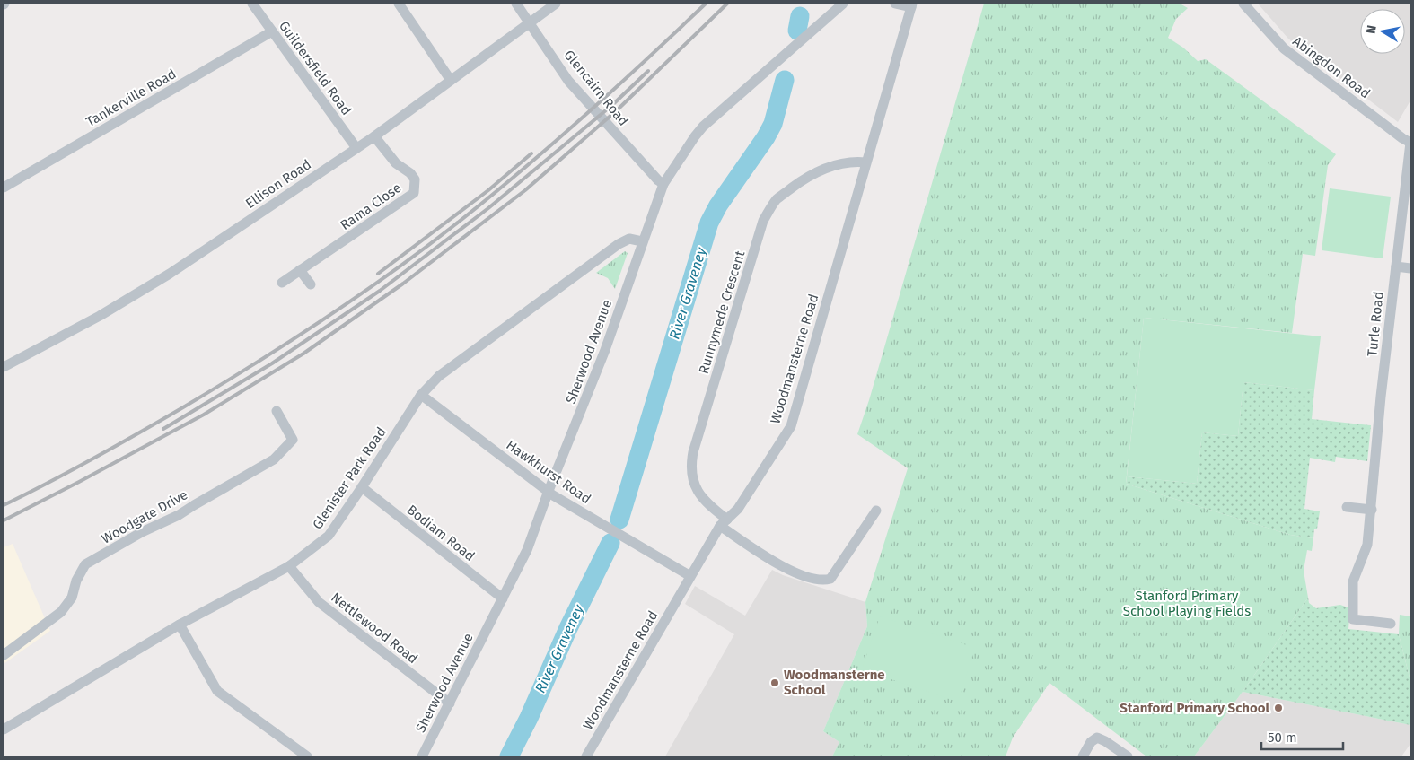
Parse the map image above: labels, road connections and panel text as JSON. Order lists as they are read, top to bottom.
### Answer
{
  "streets": {
    "street": [
      "Abingdon Road",
      "Guildersfield Road",
      "Glencairn Road",
      "Tankerville Road",
      "Ellison Road",
      "Rama Close",
      "Runnymede Crescent",
      "Turle Road",
      "Sherwood Avenue",
      "Woodmansterne Road",
      "Hawkhurst Road",
      "Glenister Park Road",
      "Woodgate Drive",
      "Bodiam Road",
      "Nettlewood Road"
    ]
  },
  "crossings": [
    ["Abingdon Road", "Turle Road"],
    ["Guildersfield Road", "Tankerville Road"],
    ["Guildersfield Road", "Ellison Road"],
    ["Glencairn Road", "Ellison Road"],
    ["Glencairn Road", "Sherwood Avenue"],
    ["Ellison Road", "Rama Close"],
    ["Runnymede Crescent", "Woodmansterne Road"],
    ["Sherwood Avenue", "Hawkhurst Road"],
    ["Sherwood Avenue", "Glenister Park Road"],
    ["Sherwood Avenue", "Bodiam Road"],
    ["Sherwood Avenue", "Nettlewood Road"],
    ["Woodmansterne Road", "Hawkhurst Road"],
    ["Hawkhurst Road", "Glenister Park Road"],
    ["Glenister Park Road", "Bodiam Road"],
    ["Glenister Park Road", "Nettlewood Road"]
  ],
  "water": ["River Graveney"],
  "parks": ["Stanford Primary School Playing Fields"],
  "places": ["Woodmansterne School", "Stanford Primary School"],
  "scale_bar": "50 m",
  "north": "left"
}
